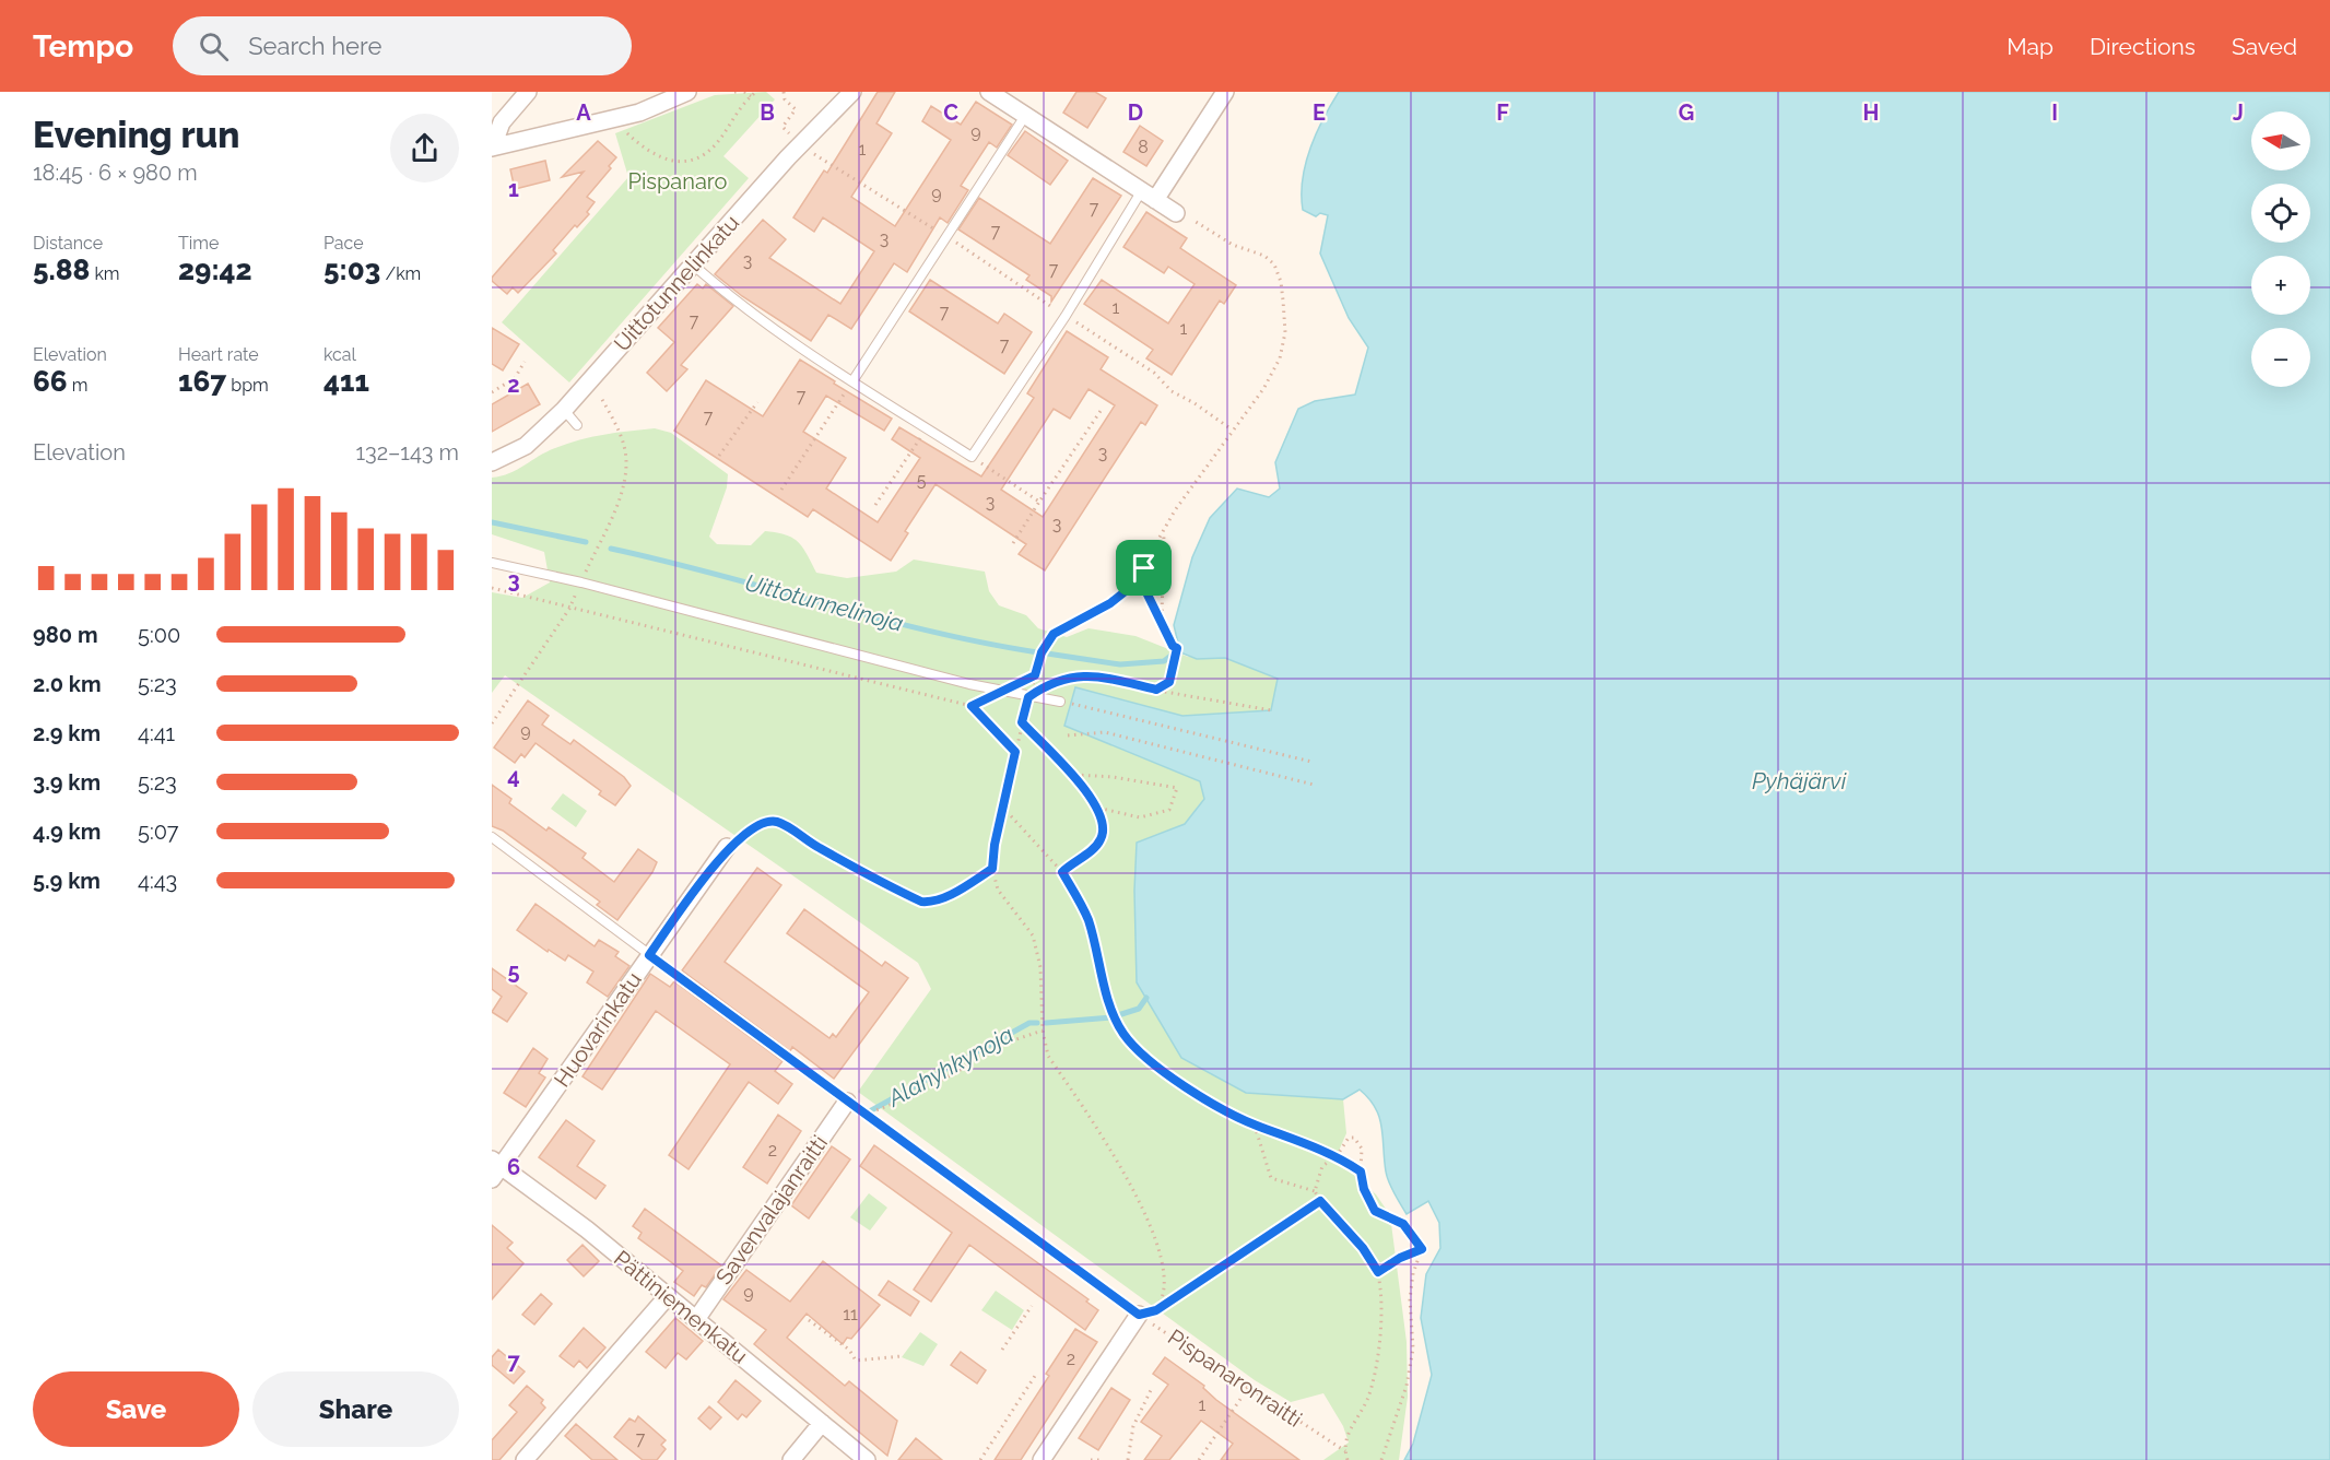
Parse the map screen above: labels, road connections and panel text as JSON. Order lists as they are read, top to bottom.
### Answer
{
  "streets": {
    "street": [
      "Uittotunnelinkatu",
      "Huovarinkatu",
      "Savenvalajanraitti",
      "Pättiniemenkatu"
    ],
    "path": ["Pispanaronraitti"]
  },
  "crossings": [
    ["Huovarinkatu", "Pättiniemenkatu"],
    ["Savenvalajanraitti", "Pättiniemenkatu"],
    ["Savenvalajanraitti", "Pispanaronraitti"]
  ],
  "water": ["Uittotunnelinoja", "Pyhäjärvi", "Alahyhkynoja"],
  "parks": ["Pispanaro"],
  "house_numbers": [
    "9",
    "8",
    "1",
    "9",
    "7",
    "7",
    "3",
    "3",
    "7",
    "1",
    "7",
    "7",
    "1",
    "7",
    "7",
    "7",
    "3",
    "5",
    "3",
    "3",
    "9",
    "2",
    "9",
    "11",
    "2",
    "1",
    "7"
  ],
  "north": "left",
  "page": {
    "header": "Tempo",
    "search": "Search here",
    "nav": ["Map", "Directions", "Saved"],
    "heading": ["Evening run", "18:45 · 6 × 980 m"],
    "map_buttons": ["+", "−"],
    "stats": [
      ["Distance", "5.88 km"],
      ["Time", "29:42"],
      ["Pace", "5:03 /km"],
      ["Elevation", "66 m"],
      ["Heart rate", "167 bpm"],
      ["kcal", "411"]
    ],
    "chart": ["Elevation", "132–143 m"],
    "list": [
      {
        "name": "980 m",
        "note": "5:00"
      },
      {
        "name": "2.0 km",
        "note": "5:23"
      },
      {
        "name": "2.9 km",
        "note": "4:41"
      },
      {
        "name": "3.9 km",
        "note": "5:23"
      },
      {
        "name": "4.9 km",
        "note": "5:07"
      },
      {
        "name": "5.9 km",
        "note": "4:43"
      }
    ],
    "buttons": ["Save", "Share"]
  },
  "grid": {
    "columns": [
      "A",
      "B",
      "C",
      "D",
      "E",
      "F",
      "G",
      "H",
      "I",
      "J"
    ],
    "rows": [
      "1",
      "2",
      "3",
      "4",
      "5",
      "6",
      "7"
    ]
  }
}
